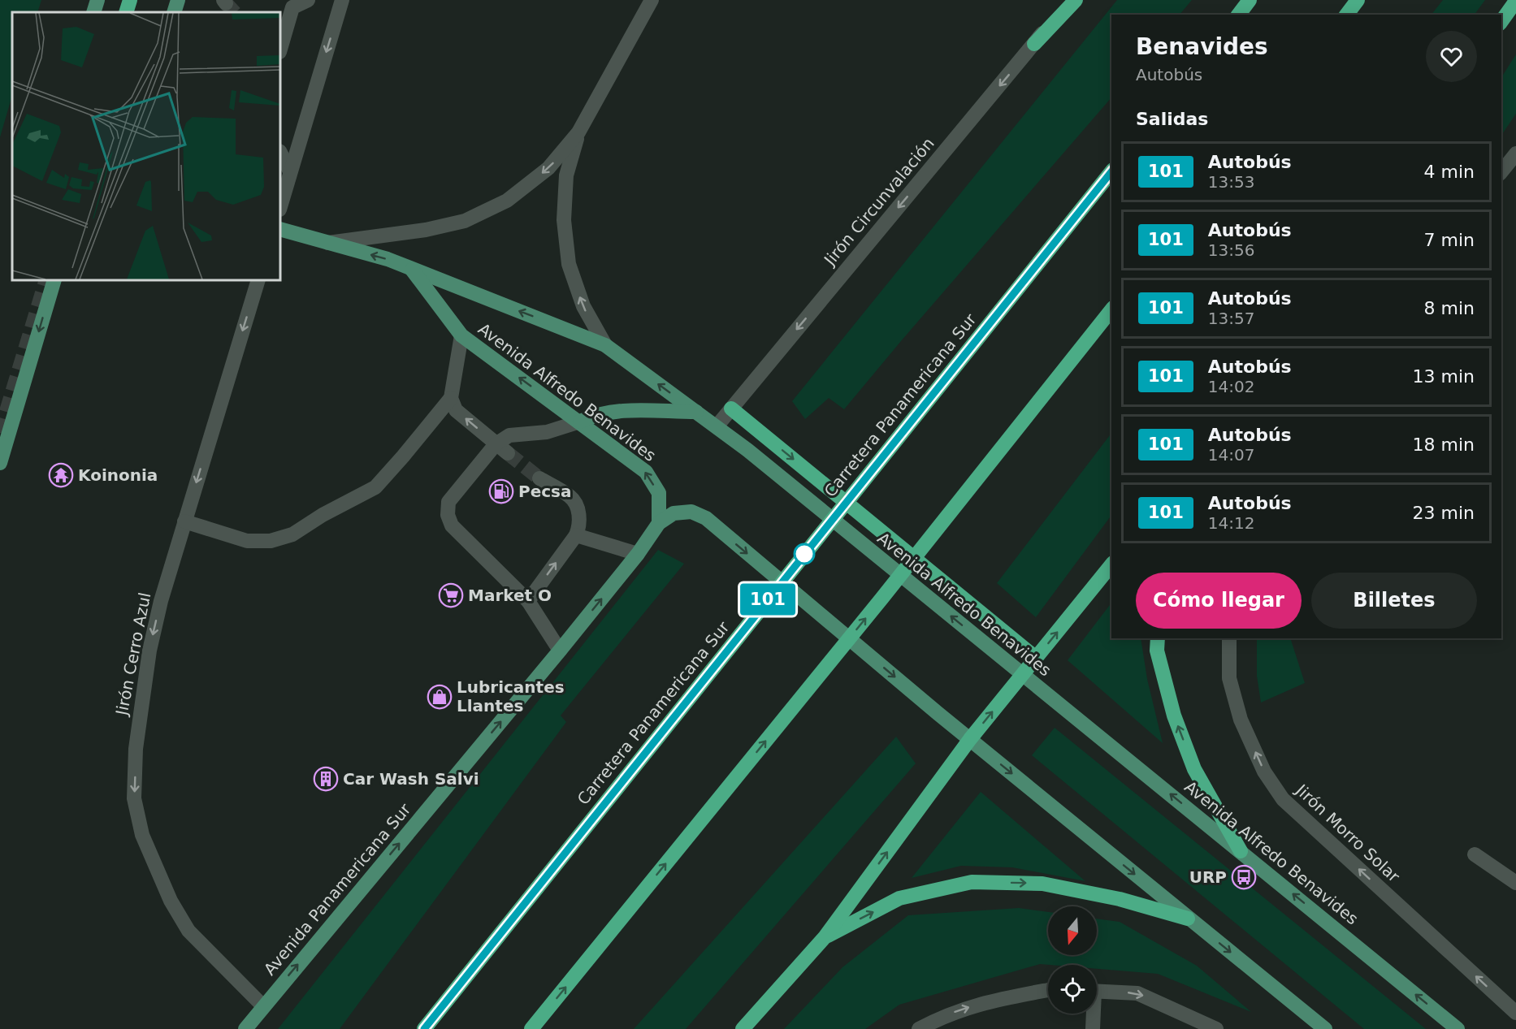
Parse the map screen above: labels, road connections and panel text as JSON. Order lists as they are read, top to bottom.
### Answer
{
  "streets": {
    "highway": ["Carretera Panamericana Sur"],
    "main road": ["Avenida Alfredo Benavides", "Avenida Panamericana Sur"],
    "street": ["Jirón Circunvalación", "Jirón Cerro Azul", "Jirón Morro Solar"]
  },
  "crossings": [
    ["Jirón Circunvalación", "Avenida Alfredo Benavides"],
    ["Avenida Alfredo Benavides", "Avenida Panamericana Sur"],
    ["Jirón Cerro Azul", "Avenida Panamericana Sur"]
  ],
  "one_way": [
    "Jirón Circunvalación",
    "Jirón Cerro Azul",
    "Jirón Morro Solar",
    "Avenida Panamericana Sur"
  ],
  "places": {
    "temple": ["Koinonia"],
    "fuel station": ["Pecsa"],
    "supermarket": ["Market O"],
    "shop": ["Lubricantes Llantes"],
    "building": ["Car Wash Salvi"],
    "bus stop": ["URP"]
  },
  "lines": ["bus line 101"],
  "north": "bottom",
  "page": {
    "on_map": "101",
    "heading": [
      ["Benavides", "Autobús"],
      "Salidas"
    ],
    "list": [
      {
        "mark": "101",
        "name": "Autobús",
        "note": "13:53",
        "value": "4 min"
      },
      {
        "mark": "101",
        "name": "Autobús",
        "note": "13:56",
        "value": "7 min"
      },
      {
        "mark": "101",
        "name": "Autobús",
        "note": "13:57",
        "value": "8 min"
      },
      {
        "mark": "101",
        "name": "Autobús",
        "note": "14:02",
        "value": "13 min"
      },
      {
        "mark": "101",
        "name": "Autobús",
        "note": "14:07",
        "value": "18 min"
      },
      {
        "mark": "101",
        "name": "Autobús",
        "note": "14:12",
        "value": "23 min"
      }
    ],
    "buttons": ["Cómo llegar", "Billetes"]
  }
}
